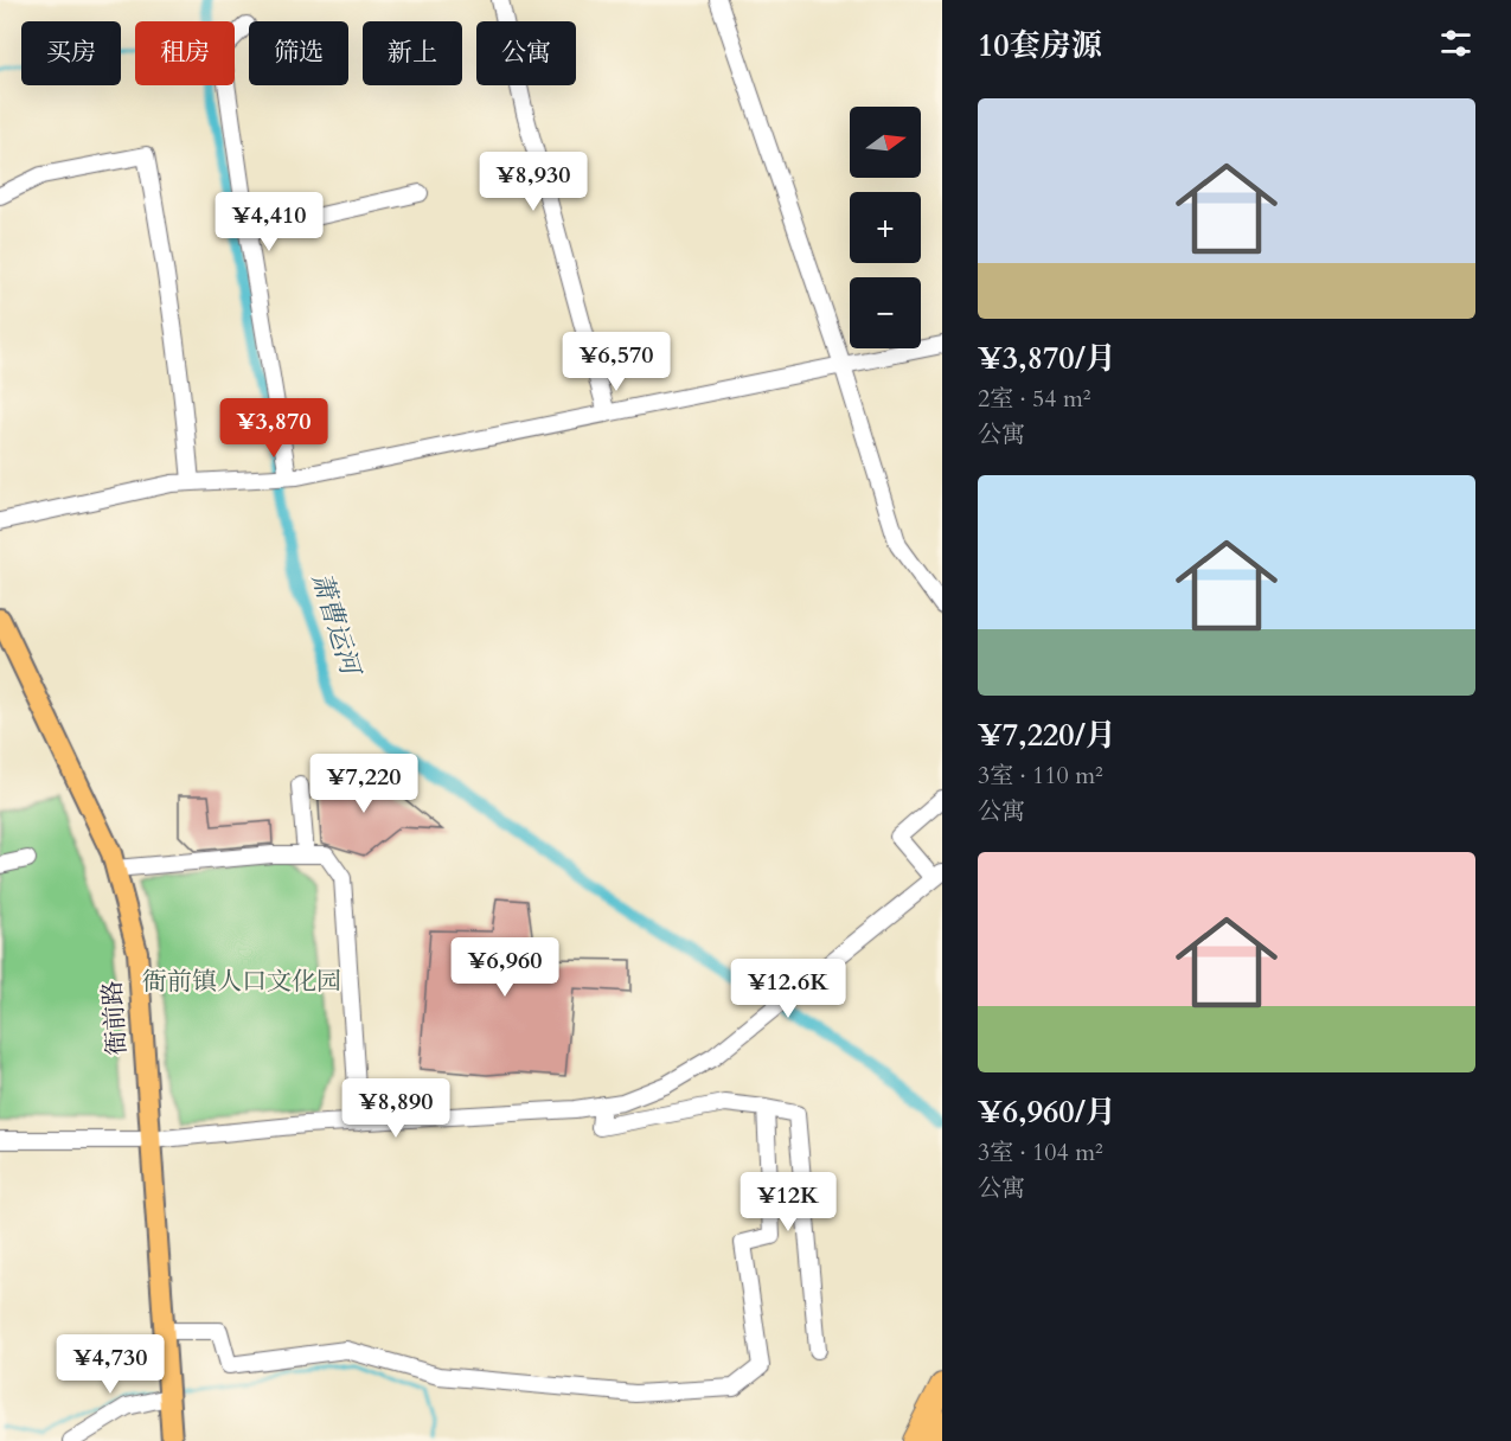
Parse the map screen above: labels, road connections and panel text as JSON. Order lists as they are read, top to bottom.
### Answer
{
  "streets": {
    "main road": ["衙前路"]
  },
  "water": ["萧曹运河"],
  "parks": ["衙前镇人口文化园"],
  "north": "right",
  "page": {
    "heading": "10套房源",
    "chip": [
      "买房",
      "租房",
      "筛选",
      "新上",
      "公寓"
    ],
    "list": [
      {
        "name": "¥3,870/月",
        "note": "2室 · 54 m² · 公寓"
      },
      {
        "name": "¥7,220/月",
        "note": "3室 · 110 m² · 公寓"
      },
      {
        "name": "¥6,960/月",
        "note": "3室 · 104 m² · 公寓"
      }
    ],
    "map_buttons": ["+", "−"],
    "price": [
      "¥8,930",
      "¥4,410",
      "¥6,570",
      "¥3,870",
      "¥7,220",
      "¥6,960",
      "¥12.6K",
      "¥8,890",
      "¥12K",
      "¥4,730"
    ]
  }
}
